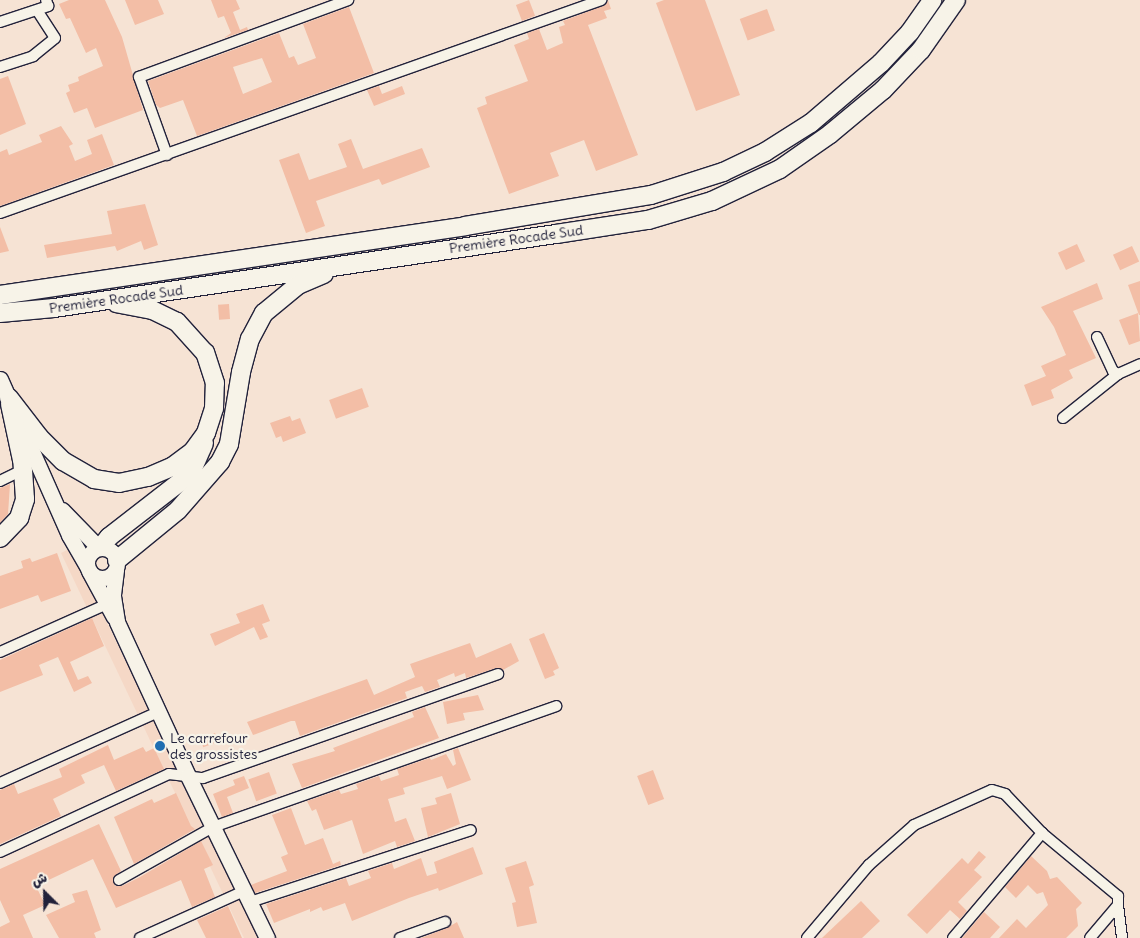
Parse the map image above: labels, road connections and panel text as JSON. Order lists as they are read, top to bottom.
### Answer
{
  "streets": {
    "highway": ["Première Rocade Sud"]
  },
  "places": ["Le carrefour des grossistes"],
  "north": "top left"
}
